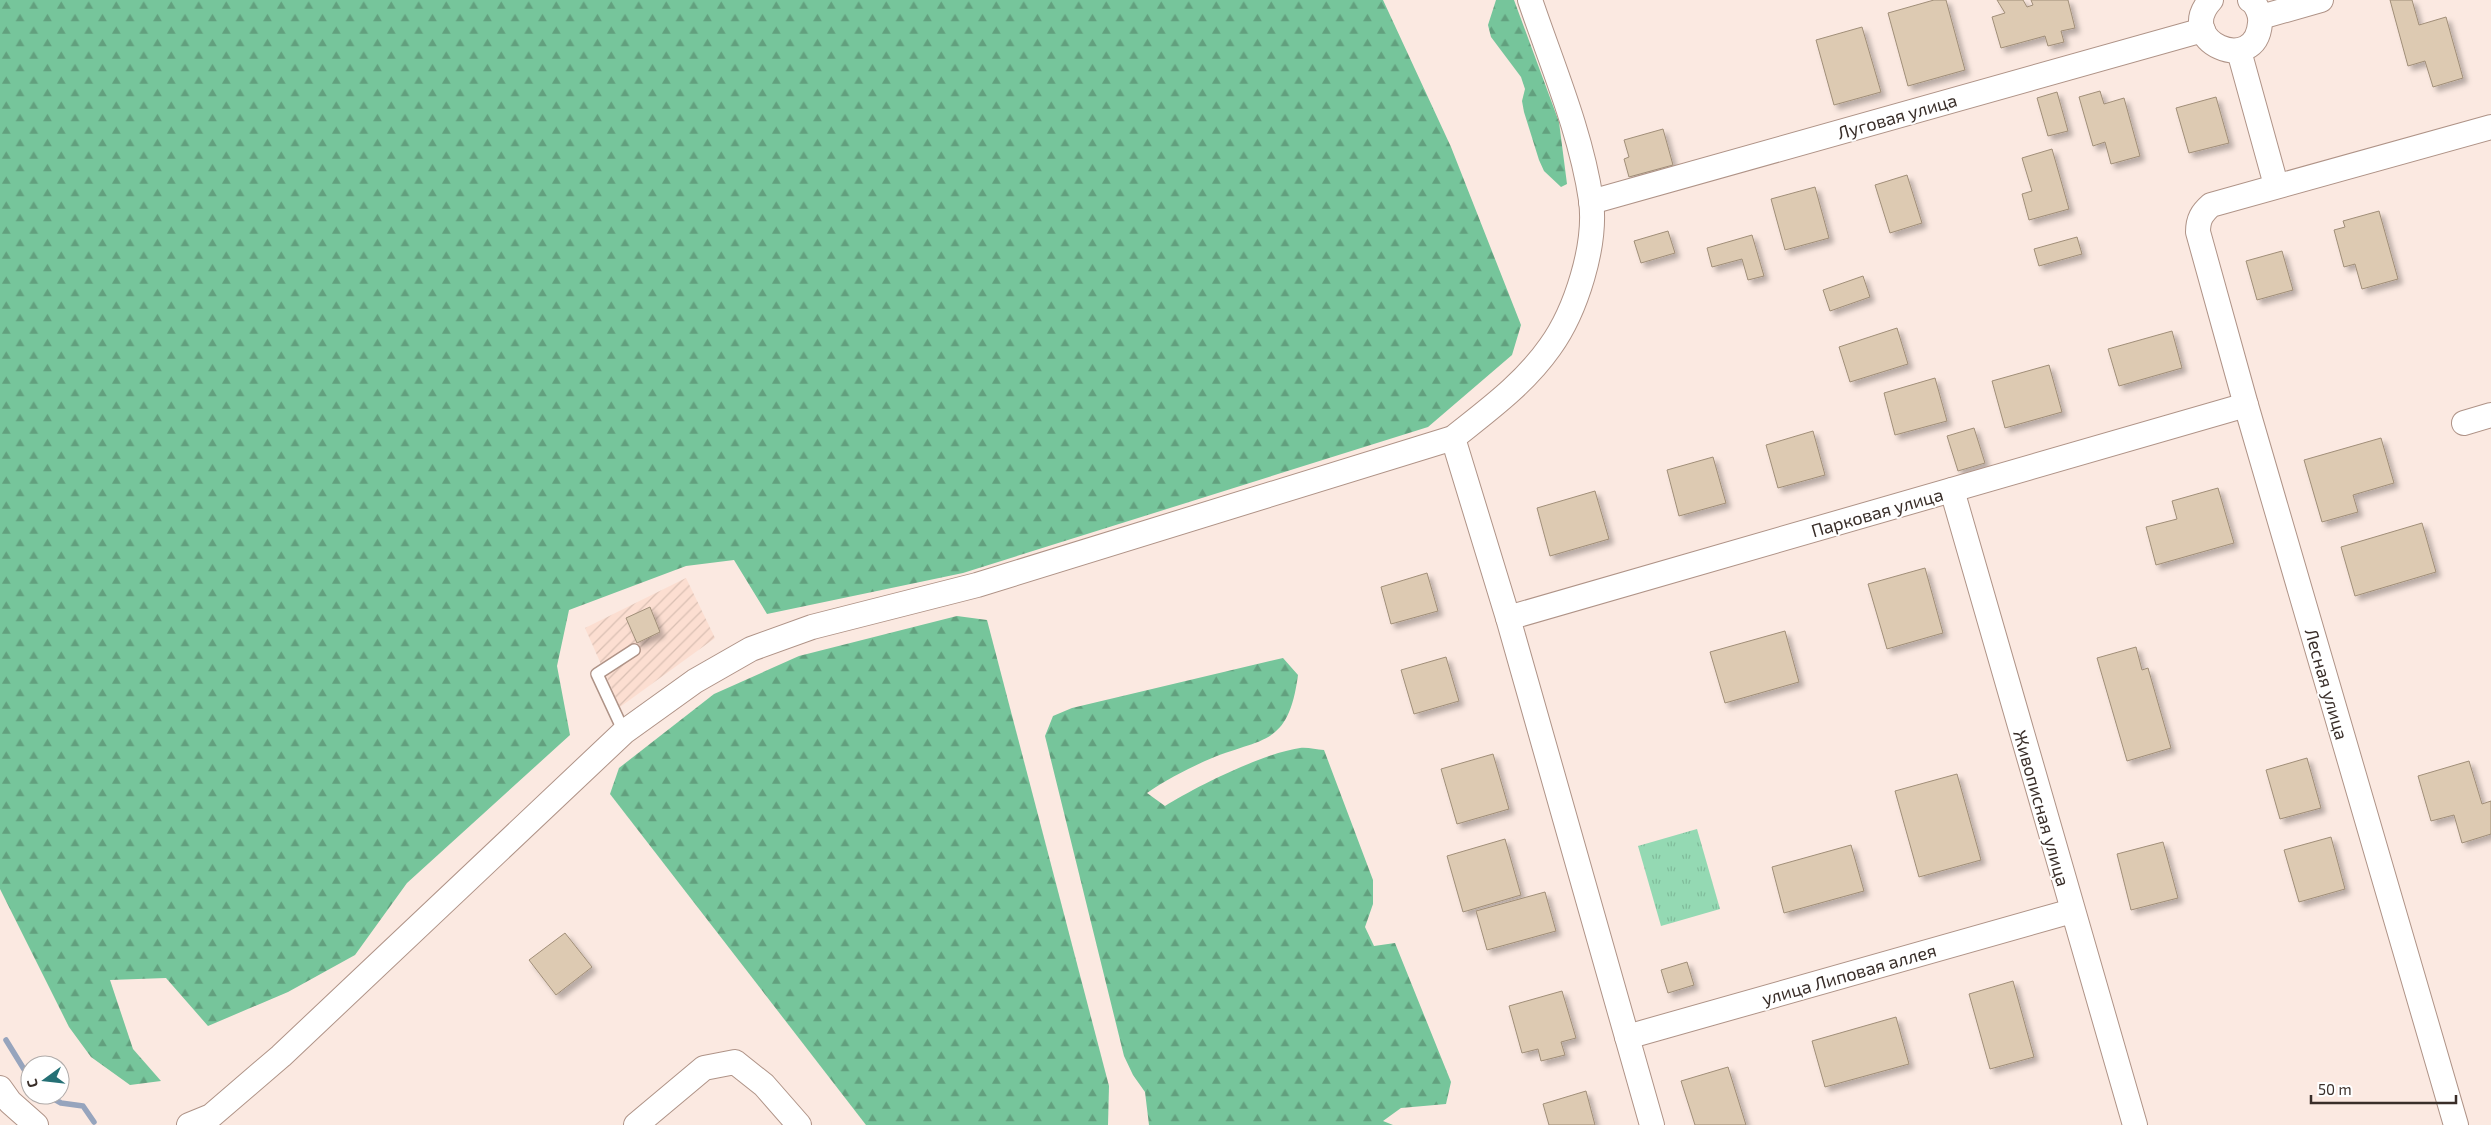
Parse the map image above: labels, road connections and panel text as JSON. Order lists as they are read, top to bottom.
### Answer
{
  "streets": {
    "street": [
      "Луговая улица",
      "Парковая улица",
      "Лесная улица",
      "Живописная улица",
      "улица Липовая аллея"
    ]
  },
  "crossings": [
    ["Парковая улица", "Лесная улица"],
    ["Парковая улица", "Живописная улица"],
    ["Живописная улица", "улица Липовая аллея"]
  ],
  "scale_bar": "50 m",
  "north": "left"
}
